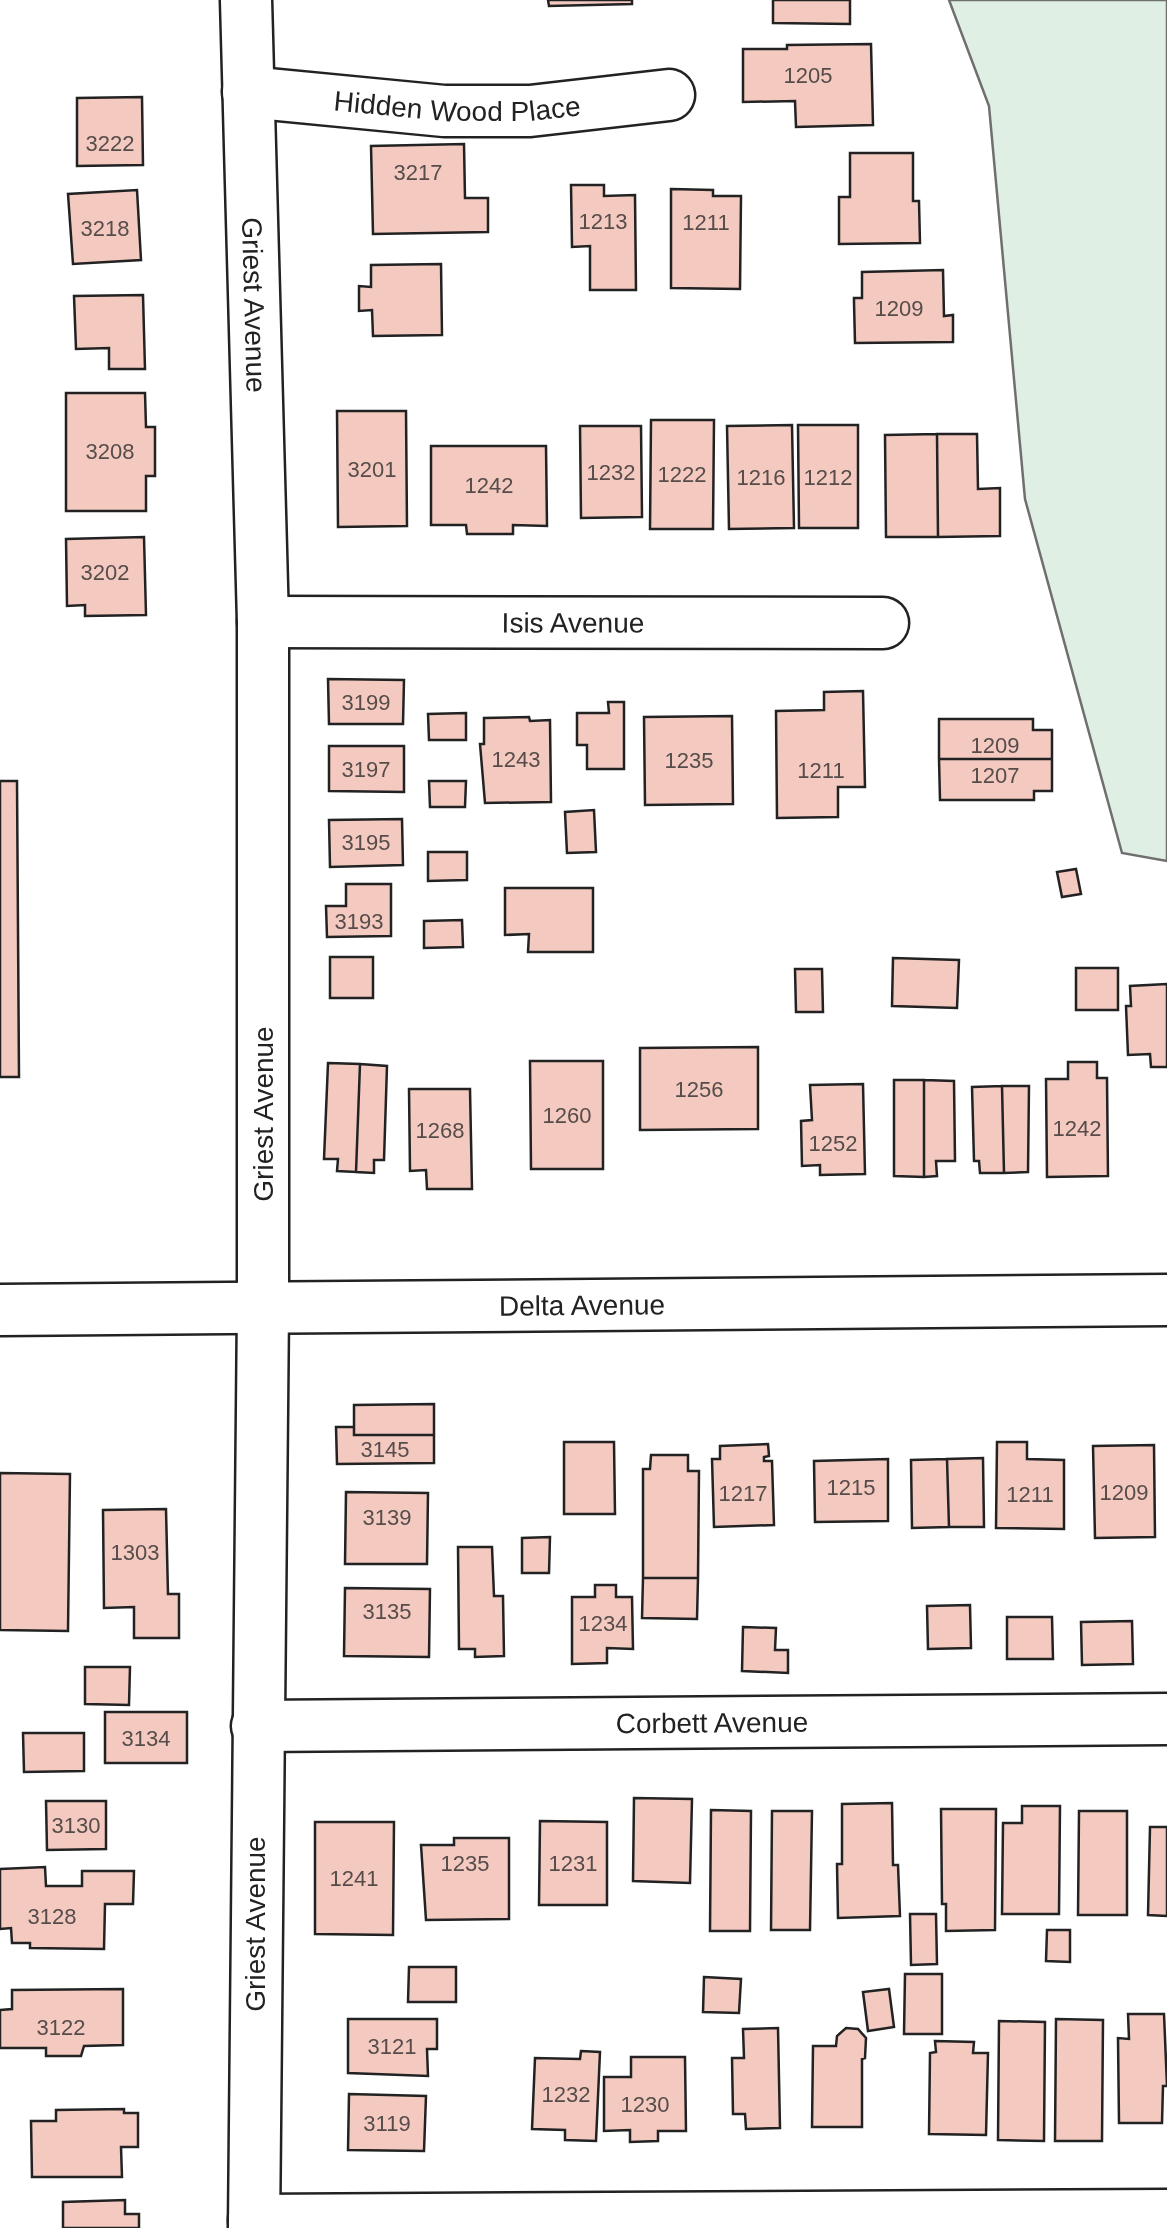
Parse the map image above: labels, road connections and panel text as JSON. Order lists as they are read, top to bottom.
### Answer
{
  "streets": {
    "street": [
      "Hidden Wood Place",
      "Griest Avenue",
      "Isis Avenue",
      "Delta Avenue",
      "Corbett Avenue"
    ]
  },
  "crossings": [
    ["Hidden Wood Place", "Griest Avenue"],
    ["Griest Avenue", "Isis Avenue"],
    ["Griest Avenue", "Delta Avenue"],
    ["Griest Avenue", "Corbett Avenue"]
  ],
  "house_numbers": [
    "1205",
    "3222",
    "3217",
    "1213",
    "1211",
    "3218",
    "1209",
    "3208",
    "3201",
    "1232",
    "1222",
    "1216",
    "1212",
    "1242",
    "3202",
    "3199",
    "1209",
    "1243",
    "1235",
    "3197",
    "1211",
    "1207",
    "3195",
    "3193",
    "1256",
    "1260",
    "1242",
    "1268",
    "1252",
    "3145",
    "1215",
    "1209",
    "1217",
    "1211",
    "3139",
    "1303",
    "3135",
    "1234",
    "3134",
    "3130",
    "1235",
    "1231",
    "1241",
    "3128",
    "3122",
    "3121",
    "1232",
    "1230",
    "3119"
  ]
}
